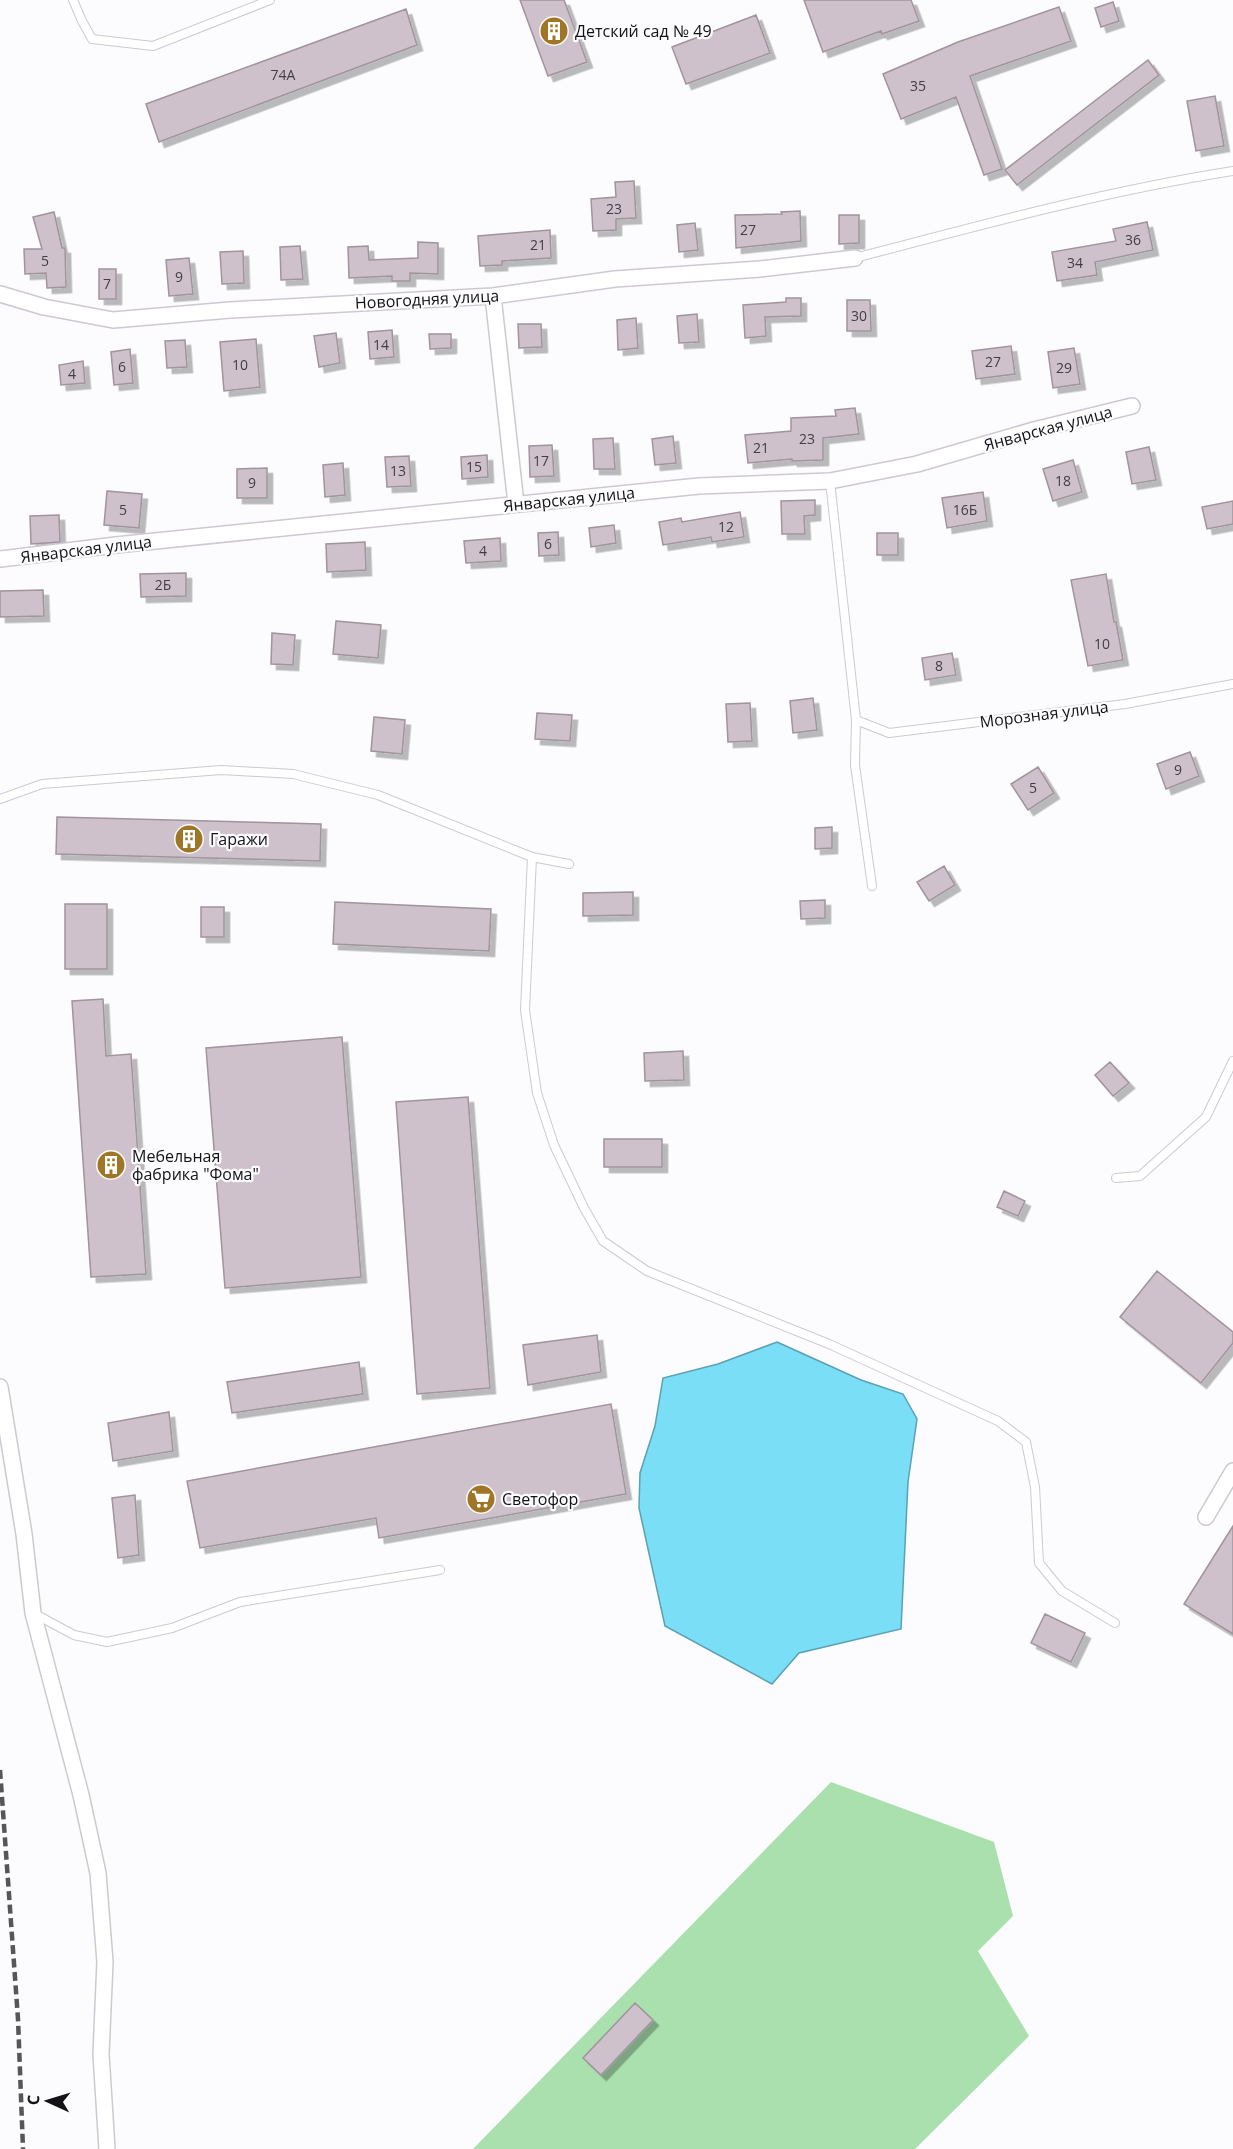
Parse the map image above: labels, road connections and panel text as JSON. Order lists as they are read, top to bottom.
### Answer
{
  "streets": {
    "street": ["Новогодняя улица", "Январская улица"],
    "lane": ["Морозная улица"]
  },
  "places": {
    "building": ["Детский сад № 49", "Гаражи", "Мебельная фабрика \"Фома\""],
    "supermarket": ["Светофор"]
  },
  "house_numbers": [
    "74А",
    "35",
    "23",
    "27",
    "36",
    "21",
    "5",
    "34",
    "9",
    "7",
    "30",
    "14",
    "27",
    "10",
    "6",
    "29",
    "4",
    "23",
    "21",
    "17",
    "15",
    "13",
    "18",
    "9",
    "5",
    "16Б",
    "12",
    "6",
    "4",
    "2Б",
    "10",
    "8",
    "9",
    "5"
  ],
  "north": "left"
}
